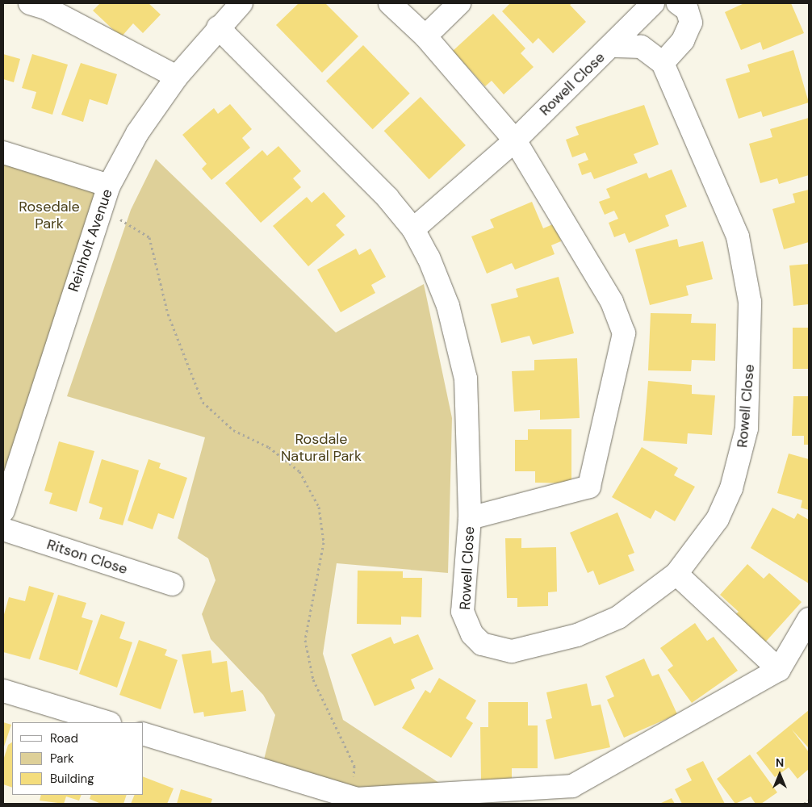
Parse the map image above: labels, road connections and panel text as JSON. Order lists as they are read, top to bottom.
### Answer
{
  "streets": {
    "street": ["Rowell Close", "Reinholt Avenue", "Ritson Close"]
  },
  "crossings": [
    ["Rowell Close", "Reinholt Avenue"]
  ],
  "parks": ["Rosedale Park", "Rosdale Natural Park"],
  "legend": ["Road", "Park", "Building"],
  "north": "top"
}
